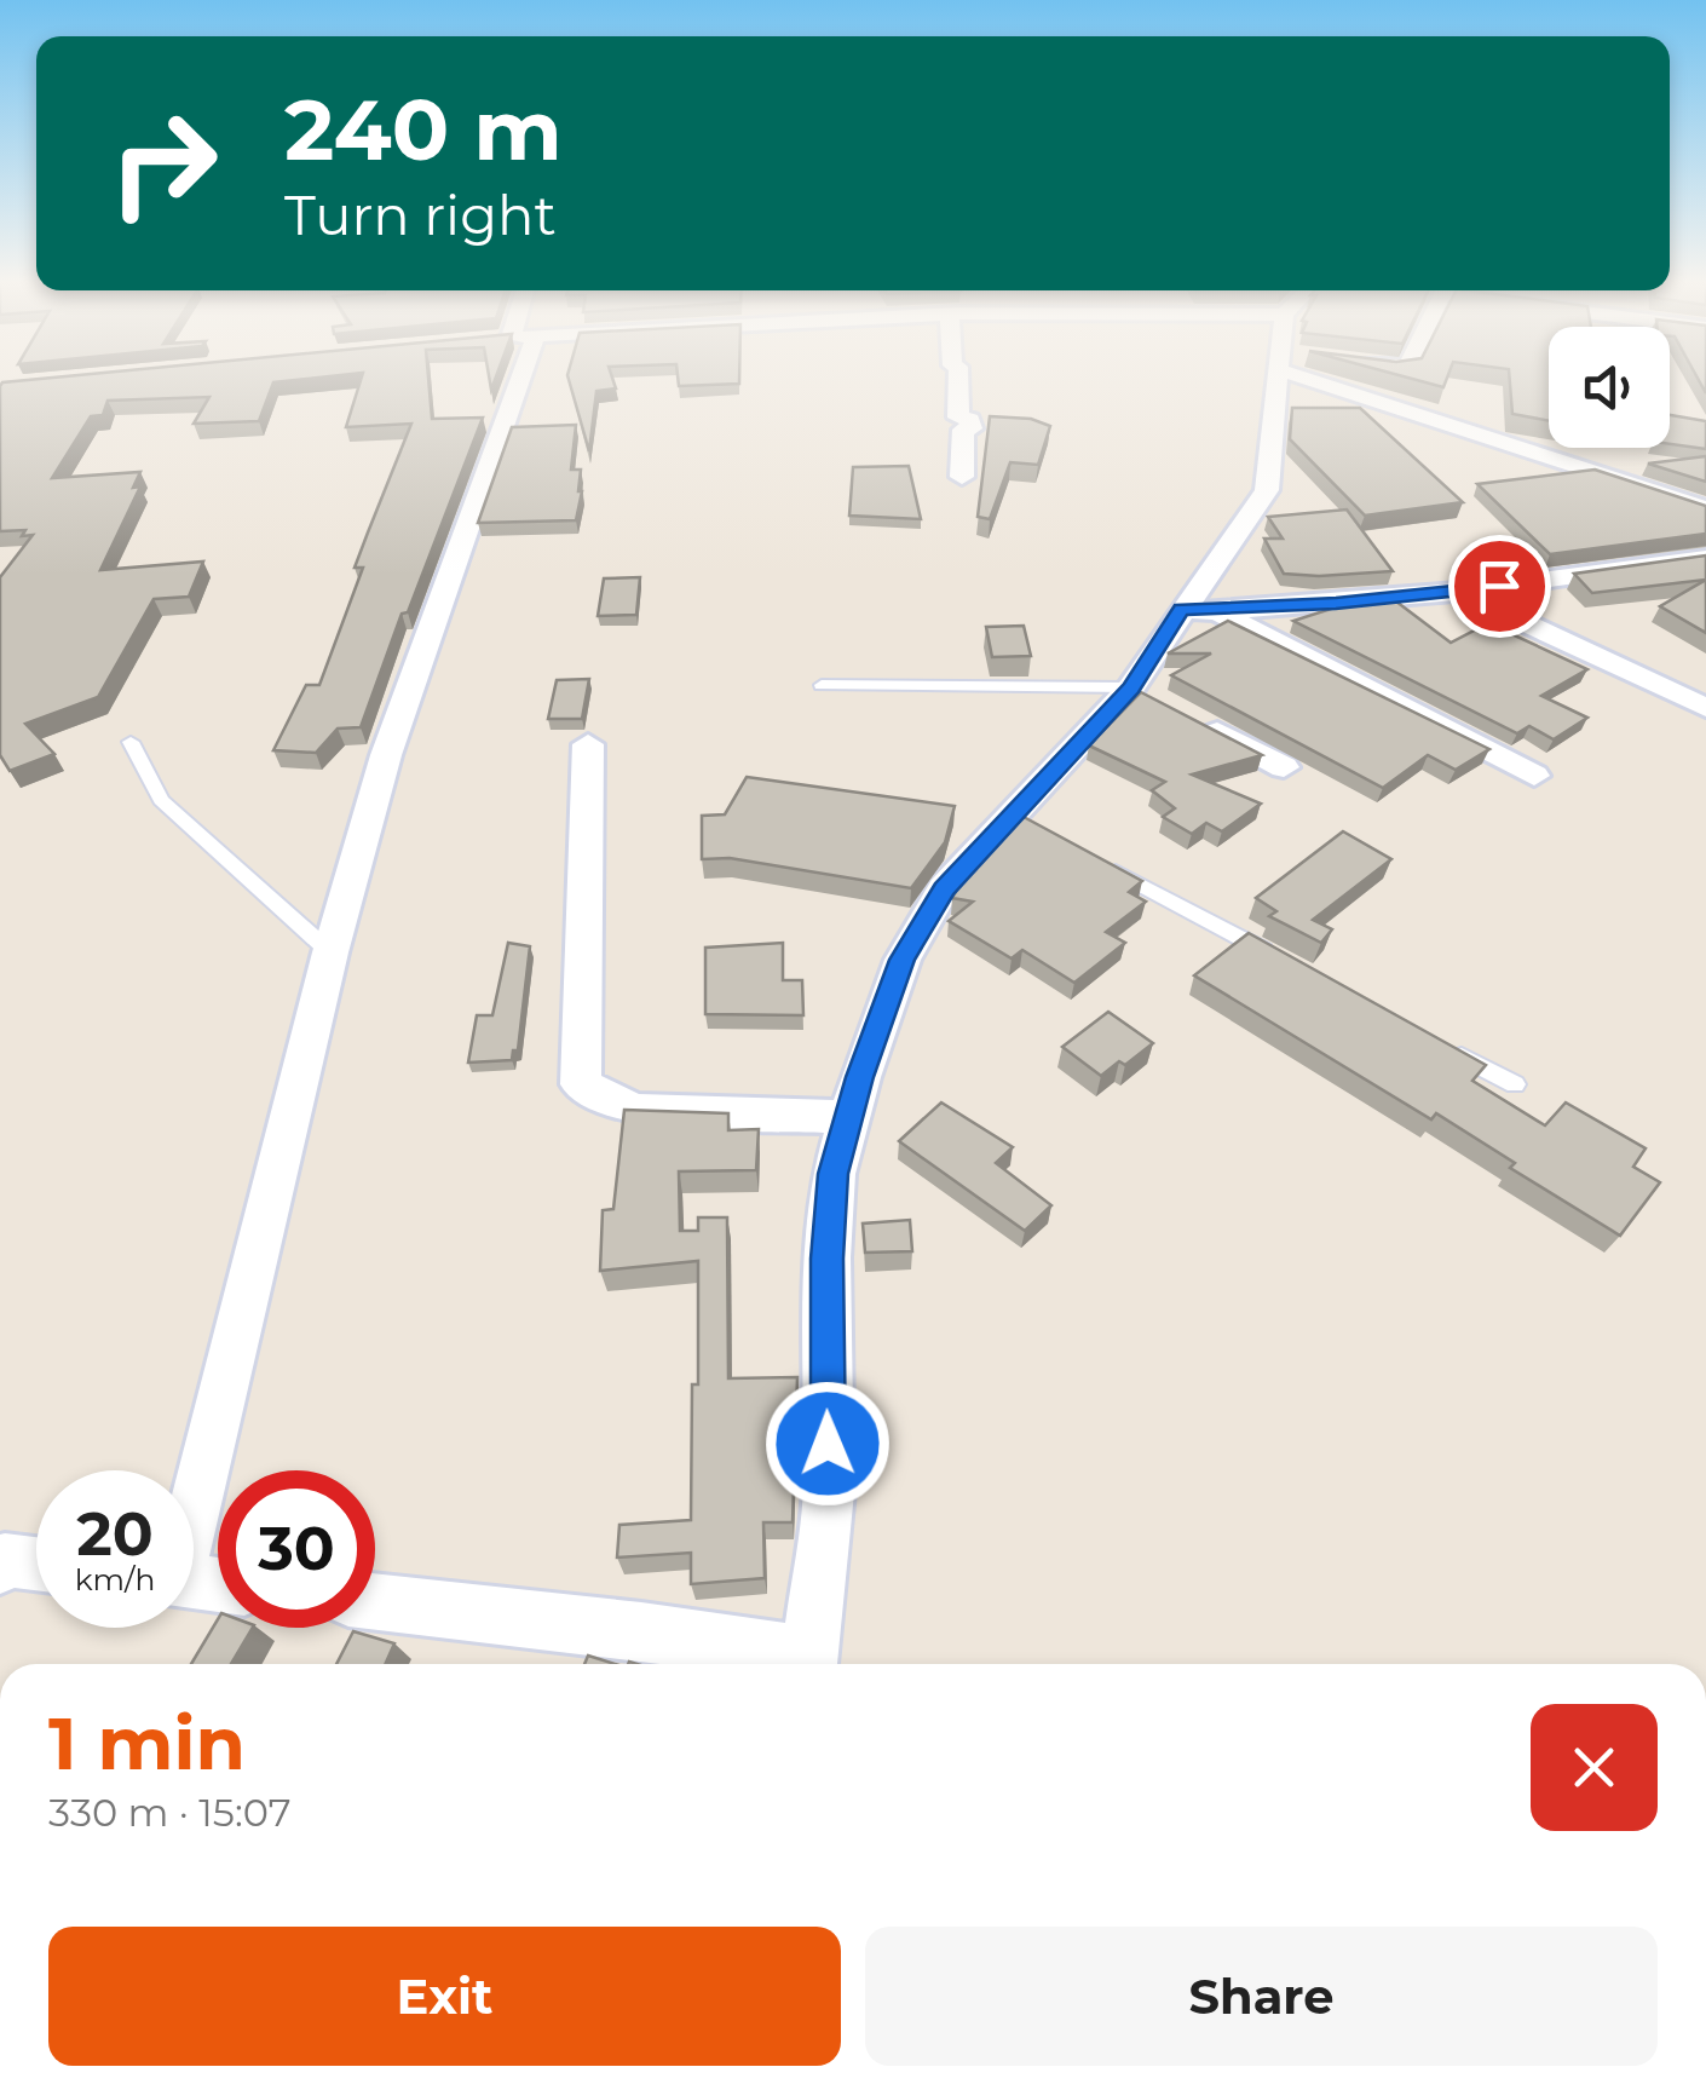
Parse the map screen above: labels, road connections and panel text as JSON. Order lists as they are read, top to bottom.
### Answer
{
  "page": {
    "turn": ["240 m", "Turn right"],
    "speed": "20 km/h",
    "limit": "30",
    "heading": ["1 min", "330 m · 15:07"],
    "buttons": ["Exit", "Share"]
  }
}
